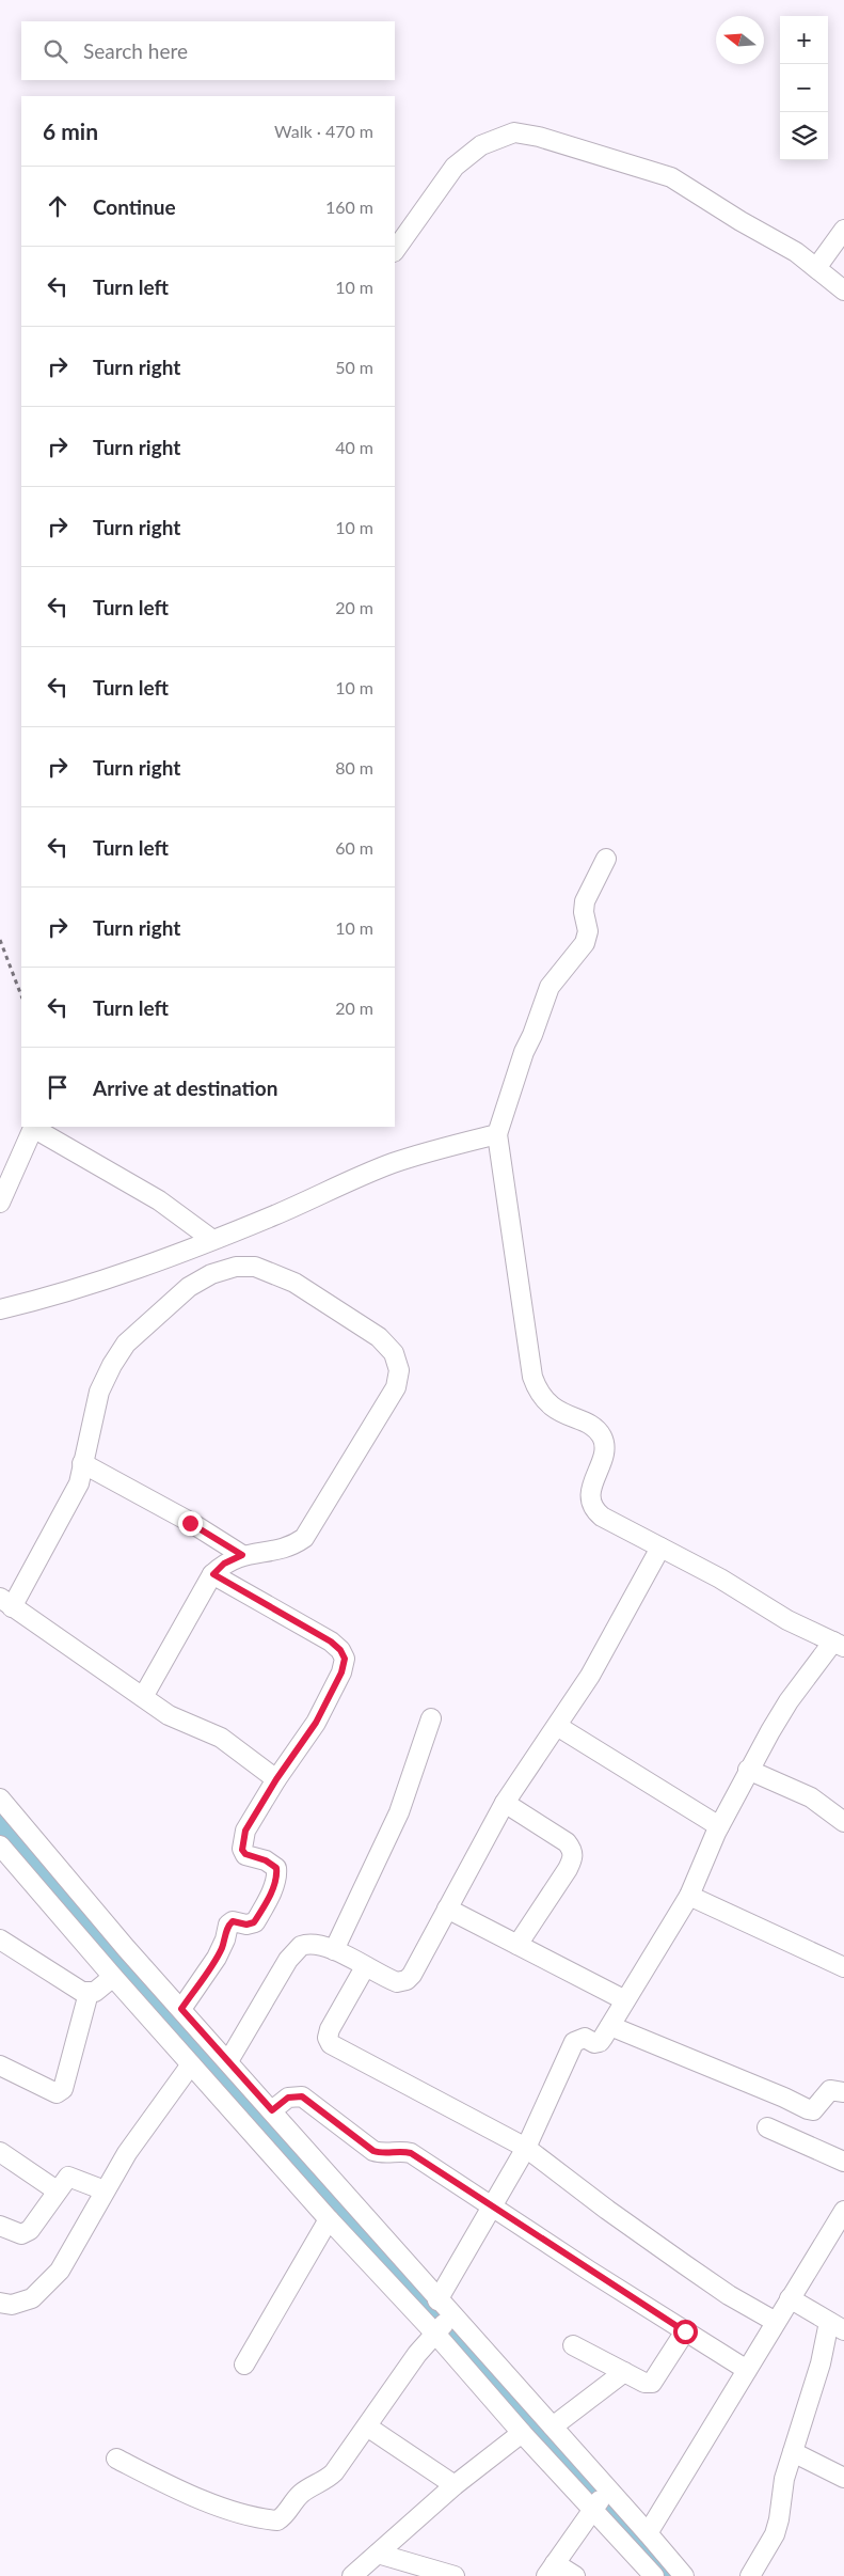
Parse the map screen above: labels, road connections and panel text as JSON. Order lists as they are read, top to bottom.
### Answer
{
  "north": "left",
  "page": {
    "map_buttons": ["+", "−"],
    "search": "Search here",
    "heading": ["6 min", "Walk · 470 m"],
    "list": [
      ["Continue", "160 m"],
      ["Turn left", "10 m"],
      ["Turn right", "50 m"],
      ["Turn right", "40 m"],
      ["Turn right", "10 m"],
      ["Turn left", "20 m"],
      ["Turn left", "10 m"],
      ["Turn right", "80 m"],
      ["Turn left", "60 m"],
      ["Turn right", "10 m"],
      ["Turn left", "20 m"],
      "Arrive at destination"
    ]
  }
}
